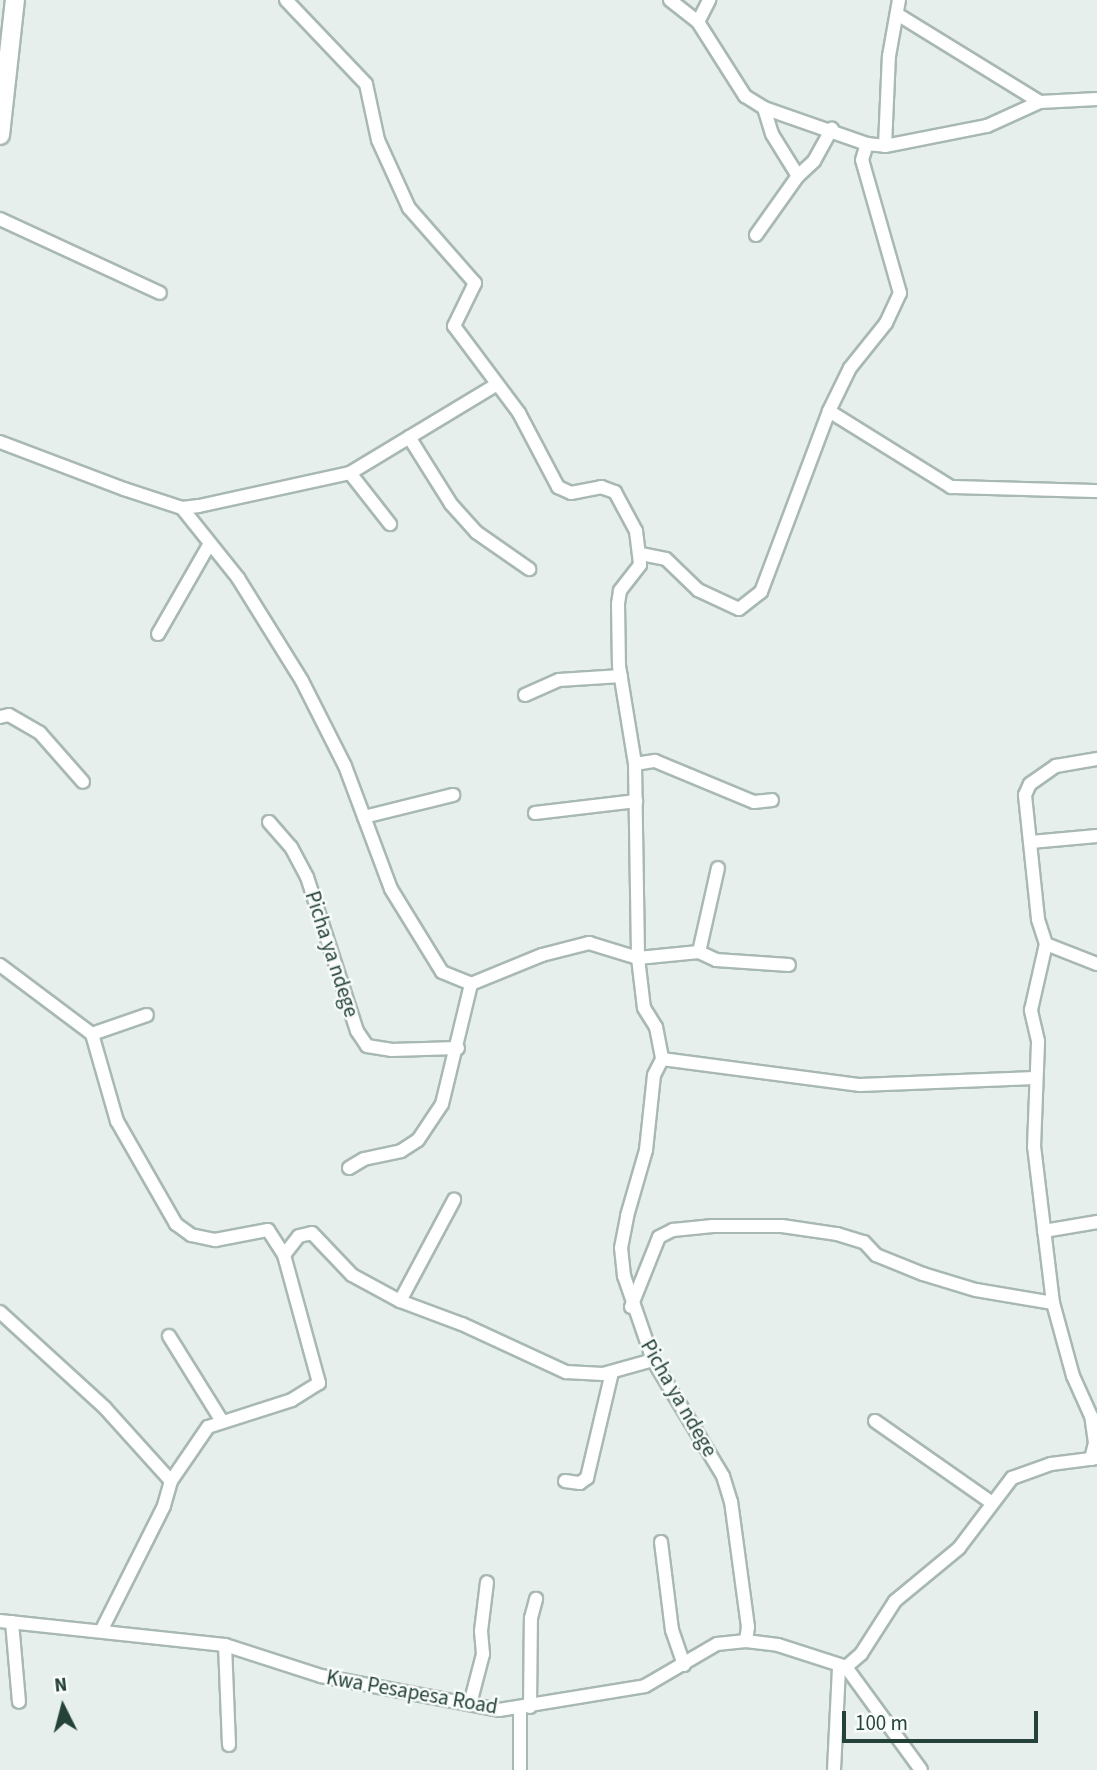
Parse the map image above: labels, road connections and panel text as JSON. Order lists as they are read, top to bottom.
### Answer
{
  "streets": {
    "street": ["Picha ya ndege", "Kwa Pesapesa Road"]
  },
  "crossings": [
    ["Picha ya ndege", "Kwa Pesapesa Road"]
  ],
  "scale_bar": "100 m",
  "north": "top"
}
